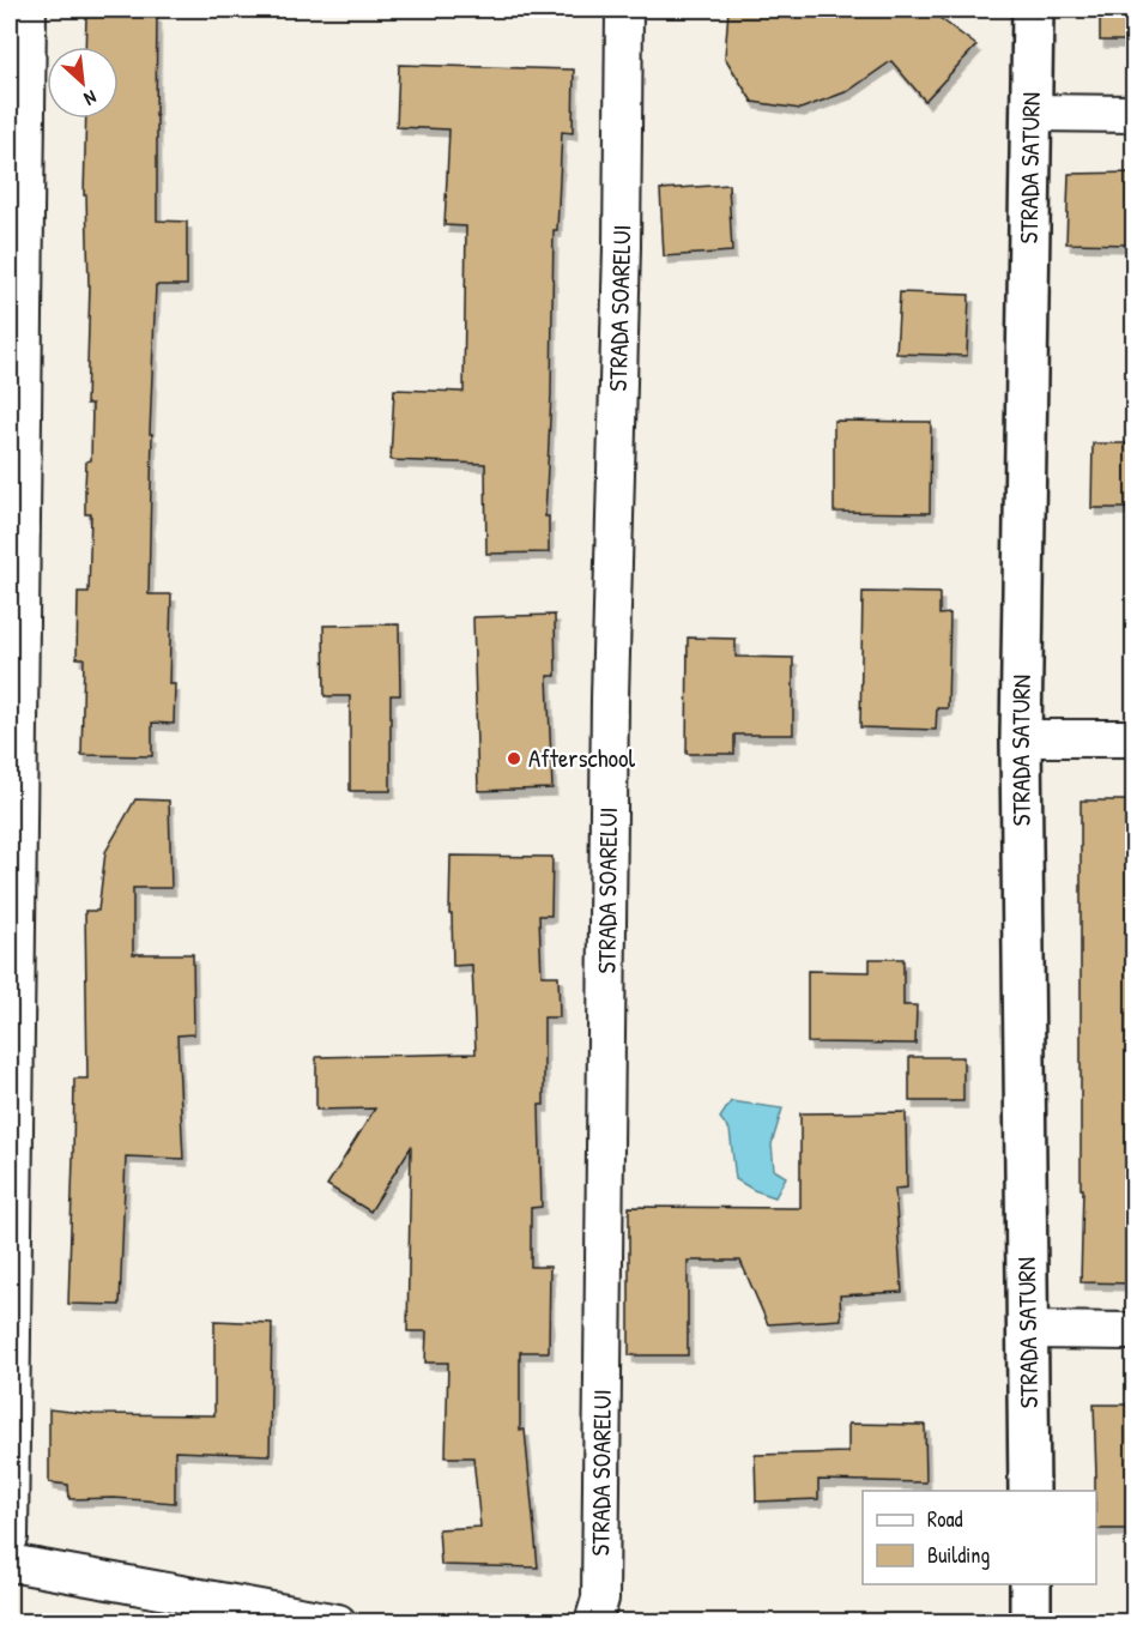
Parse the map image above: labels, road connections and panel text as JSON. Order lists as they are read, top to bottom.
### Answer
{
  "streets": {
    "street": ["STRADA SATURN", "STRADA SOARELUI"]
  },
  "places": ["Afterschool"],
  "legend": ["Road", "Building"],
  "north": "bottom right"
}
